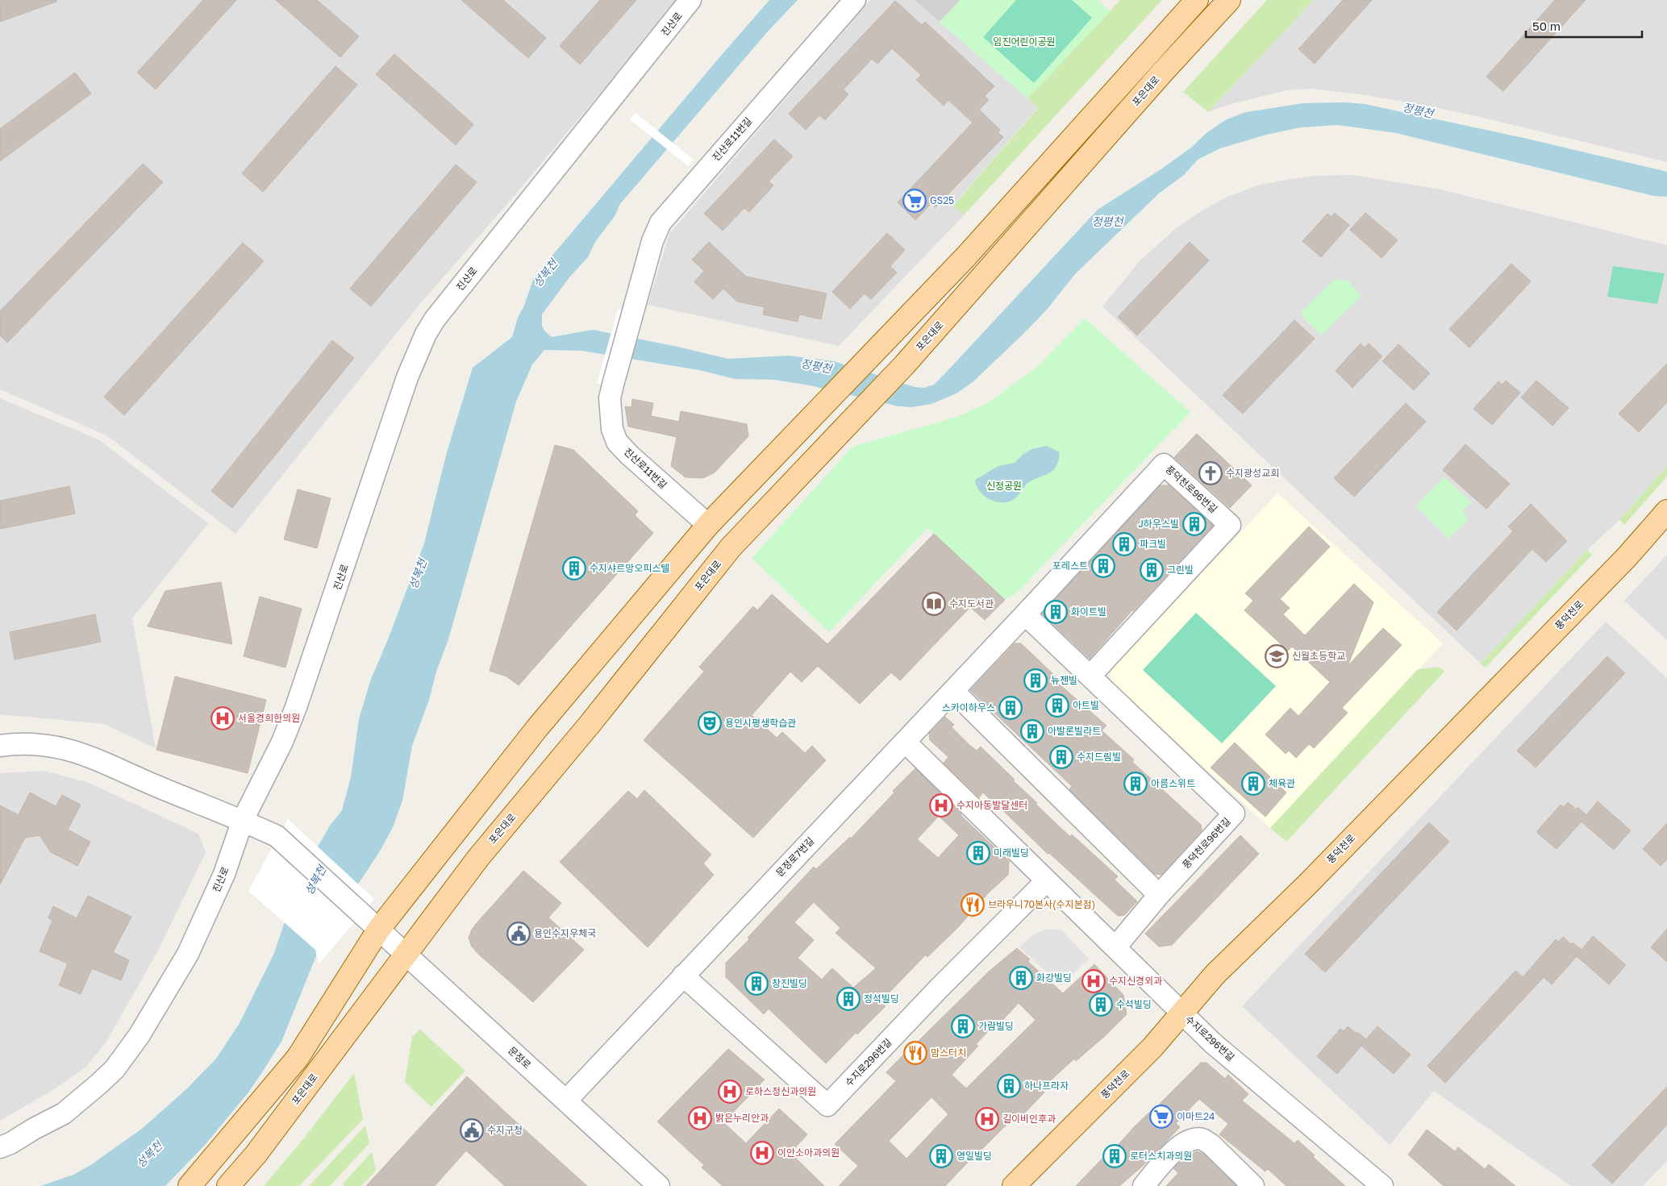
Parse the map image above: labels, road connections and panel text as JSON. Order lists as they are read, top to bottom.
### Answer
{
  "streets": {
    "main road": ["포은대로", "풍덕천로"],
    "street": [
      "진산로",
      "진산로11번길",
      "풍덕천로96번길",
      "문정로7번길",
      "수지로296번길",
      "문정로"
    ]
  },
  "crossings": [
    ["진산로", "문정로"],
    ["포은대로", "문정로"],
    ["풍덕천로96번길", "문정로7번길"],
    ["풍덕천로96번길", "수지로296번길"],
    ["풍덕천로", "수지로296번길"],
    ["문정로7번길", "수지로296번길"],
    ["문정로7번길", "문정로"]
  ],
  "water": ["정평천", "성복천"],
  "parks": ["임진어린이공원", "신정공원"],
  "places": {
    "supermarket": ["GS25", "이마트24"],
    "church": ["수지광성교회"],
    "building": [
      "J하우스빌",
      "파크빌",
      "포레스트",
      "수지샤르망오피스텔",
      "그린빌",
      "화이트빌",
      "뉴젠빌",
      "아트빌",
      "스카이하우스",
      "아발론빌라트",
      "수지드림빌",
      "아름스위트",
      "체육관",
      "미래빌딩",
      "화강빌딩",
      "창진빌딩",
      "정석빌딩",
      "수석빌딩",
      "가람빌딩",
      "하나프라자",
      "영일빌딩",
      "로터스치과의원"
    ],
    "library": ["수지도서관"],
    "school or university": ["신월초등학교"],
    "hospital": [
      "서울경희한의원",
      "수지아동발달센터",
      "수지신경외과",
      "로하스정신과의원",
      "밝은누리안과",
      "길이비인후과",
      "이안소아과의원"
    ],
    "theatre": ["용인시평생학습관"],
    "restaurant": ["브라우니70본사(수지본점)", "맘스터치"],
    "public building": ["용인수지우체국", "수지구청"]
  },
  "scale_bar": "50 m"
}
